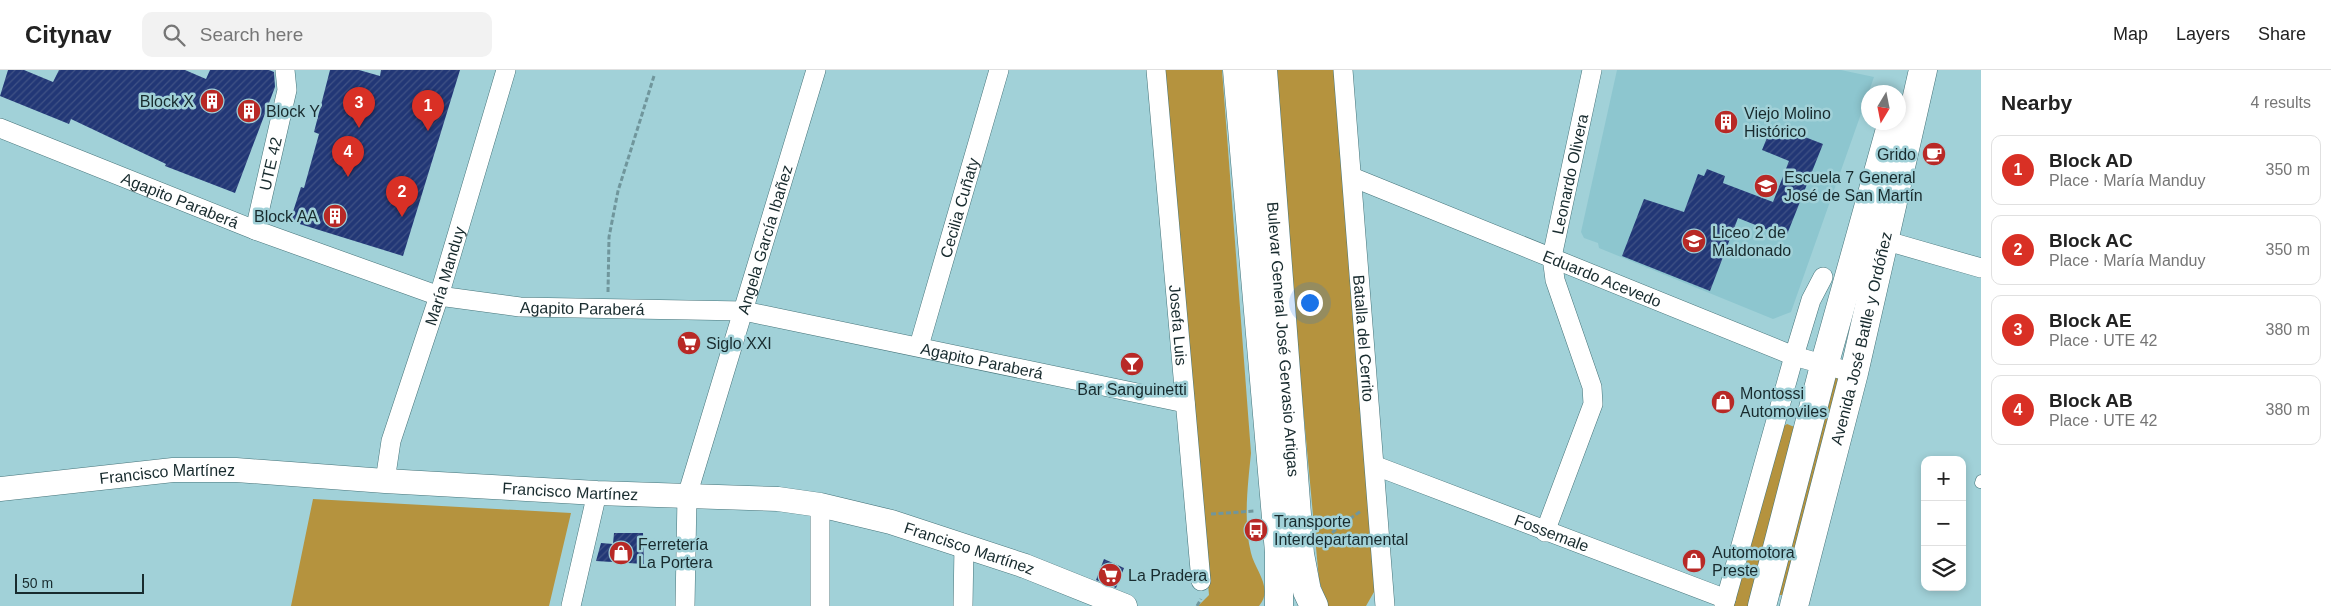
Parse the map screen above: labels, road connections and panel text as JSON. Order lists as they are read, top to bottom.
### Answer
{
  "streets": {
    "main road": ["Bulevar General José Gervasio Artigas", "Avenida José Batlle y Ordóñez"],
    "street": [
      "UTE 42",
      "Leonardo Olivera",
      "Agapito Paraberá",
      "Cecilia Cuñaty",
      "Angela García Ibañez",
      "María Manduy",
      "Eduardo Acevedo",
      "Josefa Luis",
      "Batalla del Cerrito",
      "Francisco Martínez",
      "Fossemale"
    ]
  },
  "crossings": [
    ["UTE 42", "Agapito Paraberá"],
    ["Leonardo Olivera", "Eduardo Acevedo"],
    ["Leonardo Olivera", "Fossemale"],
    ["Agapito Paraberá", "Cecilia Cuñaty"],
    ["Agapito Paraberá", "Angela García Ibañez"],
    ["Agapito Paraberá", "María Manduy"],
    ["Agapito Paraberá", "Josefa Luis"],
    ["Angela García Ibañez", "Francisco Martínez"],
    ["María Manduy", "Francisco Martínez"],
    ["Eduardo Acevedo", "Batalla del Cerrito"],
    ["Eduardo Acevedo", "Avenida José Batlle y Ordóñez"],
    ["Batalla del Cerrito", "Fossemale"]
  ],
  "places": {
    "building": [
      "Block X",
      "Block Y",
      "Viejo Molino Histórico",
      "Block AA"
    ],
    "cafe": ["Grido"],
    "school or university": ["Escuela 7 General José de San Martín", "Liceo 2 de Maldonado"],
    "supermarket": ["Siglo XXI", "La Pradera"],
    "bar": ["Bar Sanguinetti"],
    "shop": ["Montossi Automoviles", "Ferretería La Portera", "Automotora Preste"],
    "bus stop": ["Transporte Interdepartamental"]
  },
  "scale_bar": "50 m",
  "north": "bottom",
  "page": {
    "header": "Citynav",
    "search": "Search here",
    "nav": ["Map", "Layers", "Share"],
    "heading": ["Nearby", "4 results"],
    "pins": [
      "3",
      "1",
      "4",
      "2"
    ],
    "list": [
      {
        "mark": "1",
        "name": "Block AD",
        "note": "Place · María Manduy",
        "value": "350 m"
      },
      {
        "mark": "2",
        "name": "Block AC",
        "note": "Place · María Manduy",
        "value": "350 m"
      },
      {
        "mark": "3",
        "name": "Block AE",
        "note": "Place · UTE 42",
        "value": "380 m"
      },
      {
        "mark": "4",
        "name": "Block AB",
        "note": "Place · UTE 42",
        "value": "380 m"
      }
    ],
    "map_buttons": ["+", "−"],
    "scale": "50 m"
  }
}
